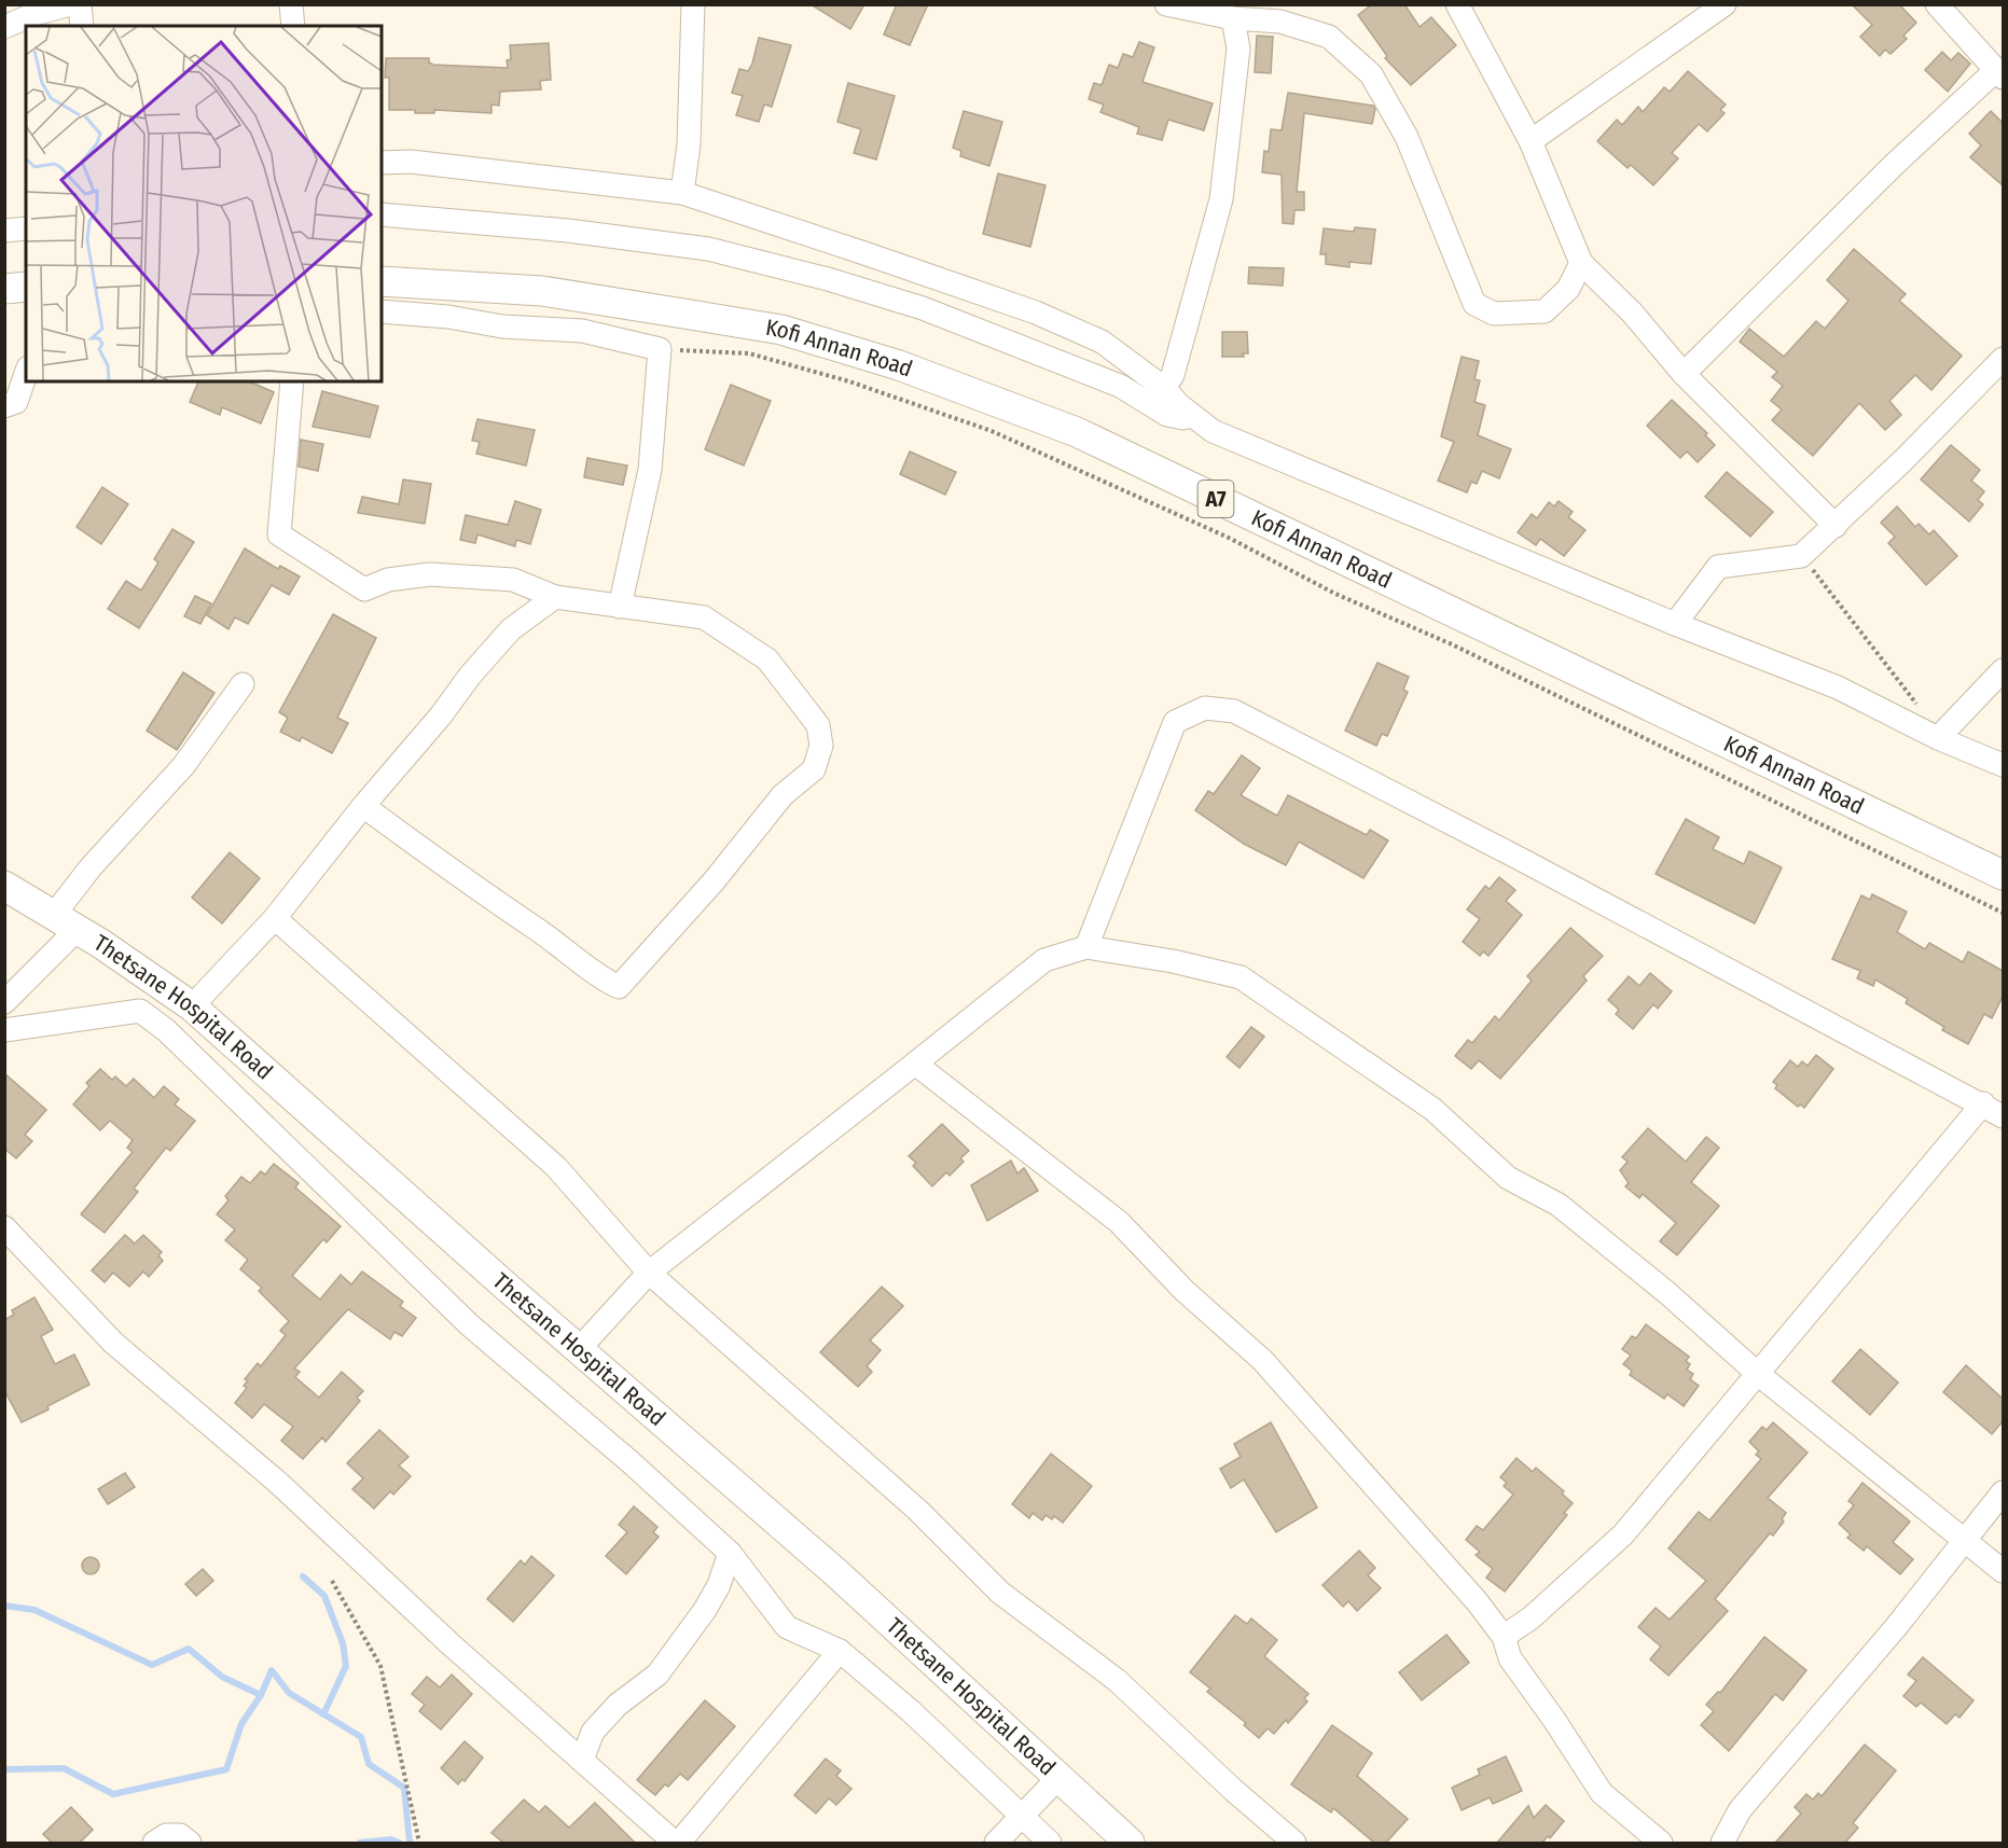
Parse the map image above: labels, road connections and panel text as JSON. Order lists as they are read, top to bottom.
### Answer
{
  "streets": {
    "main road": ["Kofi Annan Road", "A7", "Thetsane Hospital Road"]
  }
}
